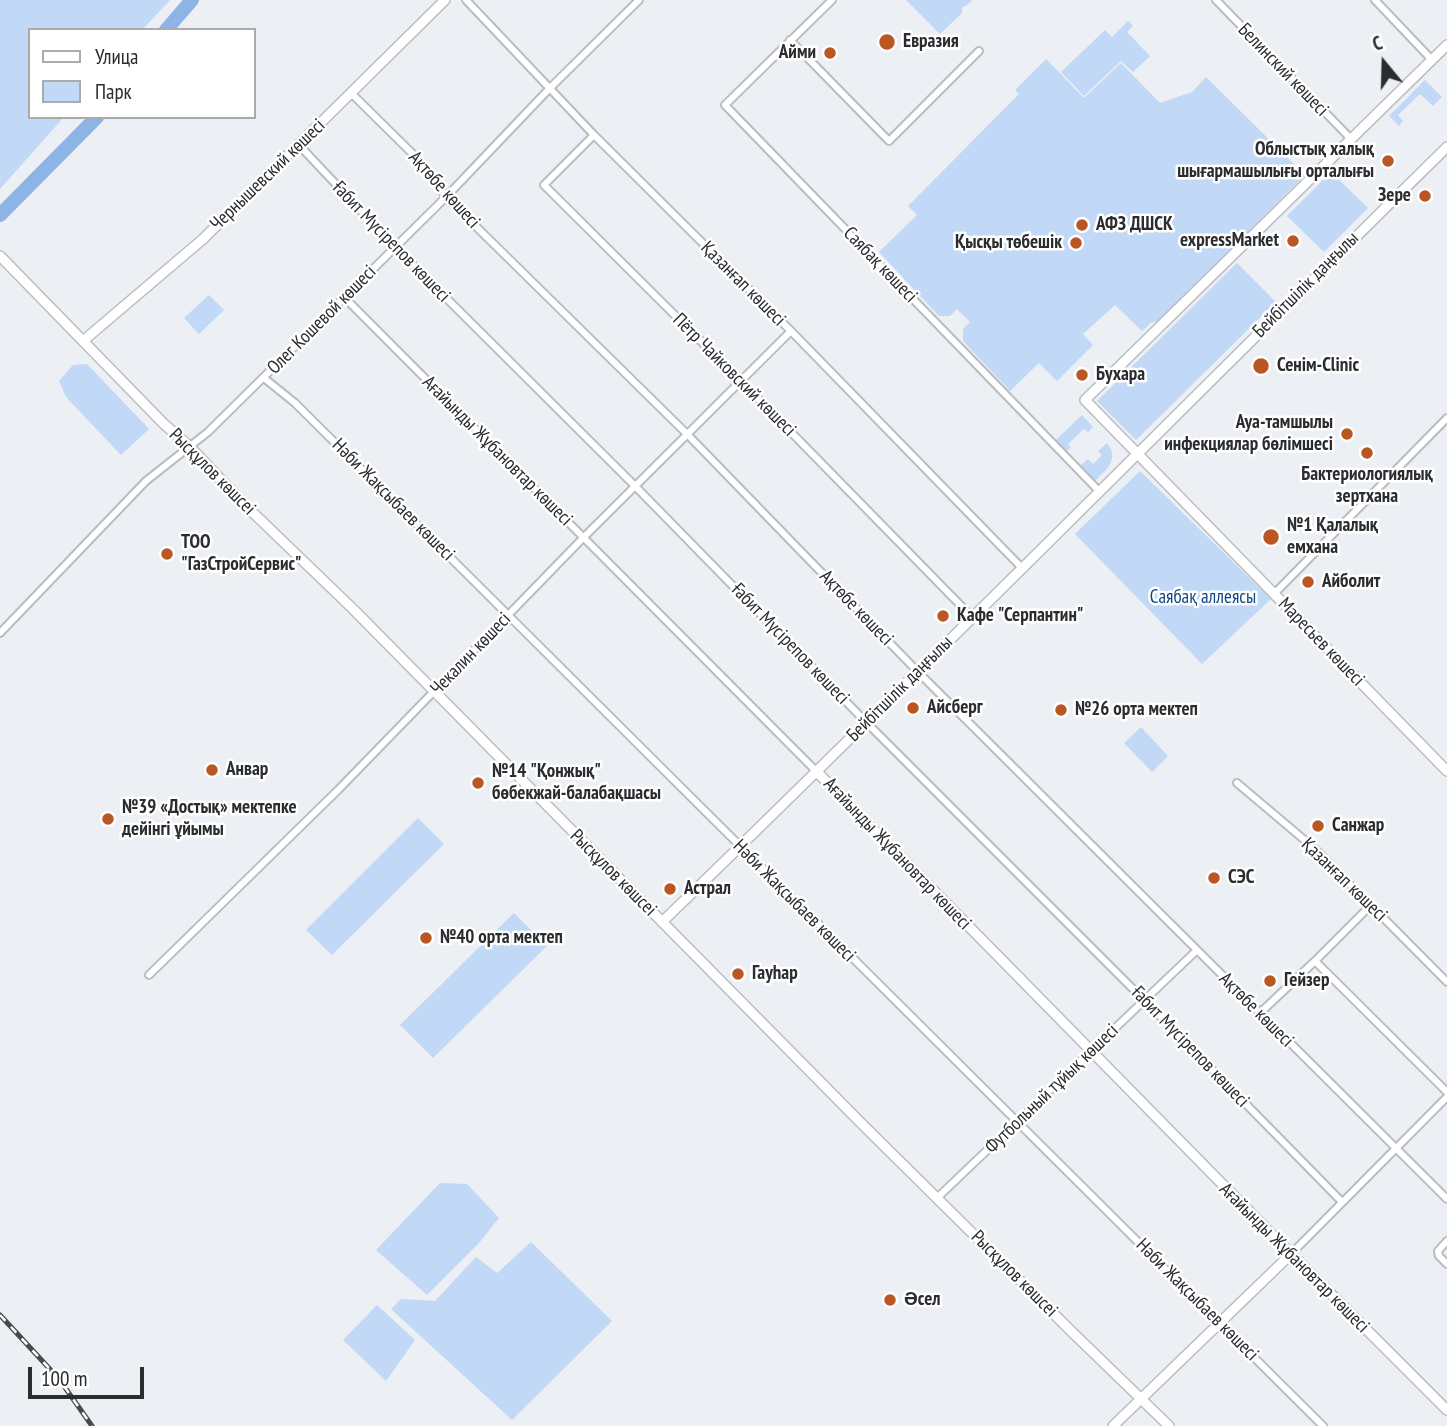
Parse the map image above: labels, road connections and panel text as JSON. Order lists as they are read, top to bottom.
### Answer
{
  "streets": {
    "street": [
      "Белинский көшесі",
      "Чернышевский көшесі",
      "Ақтөбе көшесі",
      "Ғабит Мүсірепов көшесі",
      "Саябақ көшесі",
      "Қазанғап көшесі",
      "Бейбітшілік даңғылы",
      "Олег Кошевой көшесі",
      "Пётр Чайковский көшесі",
      "Ағайынды Жұбановтар көшесі",
      "Рысқұлов көшсеі",
      "Нәби Жақсыбаев көшесі",
      "Маресьев көшесі",
      "Чекалин көшесі",
      "Футбольный тұйық көшесі"
    ]
  },
  "crossings": [
    ["Чернышевский көшесі", "Ақтөбе көшесі"],
    ["Чернышевский көшесі", "Ғабит Мүсірепов көшесі"],
    ["Чернышевский көшесі", "Рысқұлов көшсеі"],
    ["Ақтөбе көшесі", "Бейбітшілік даңғылы"],
    ["Ақтөбе көшесі", "Олег Кошевой көшесі"],
    ["Ақтөбе көшесі", "Чекалин көшесі"],
    ["Ақтөбе көшесі", "Футбольный тұйық көшесі"],
    ["Ғабит Мүсірепов көшесі", "Бейбітшілік даңғылы"],
    ["Ғабит Мүсірепов көшесі", "Олег Кошевой көшесі"],
    ["Ғабит Мүсірепов көшесі", "Чекалин көшесі"],
    ["Ғабит Мүсірепов көшесі", "Футбольный тұйық көшесі"],
    ["Саябақ көшесі", "Бейбітшілік даңғылы"],
    ["Қазанғап көшесі", "Бейбітшілік даңғылы"],
    ["Қазанғап көшесі", "Олег Кошевой көшесі"],
    ["Қазанғап көшесі", "Пётр Чайковский көшесі"],
    ["Қазанғап көшесі", "Чекалин көшесі"],
    ["Бейбітшілік даңғылы", "Пётр Чайковский көшесі"],
    ["Бейбітшілік даңғылы", "Ағайынды Жұбановтар көшесі"],
    ["Бейбітшілік даңғылы", "Рысқұлов көшсеі"],
    ["Бейбітшілік даңғылы", "Нәби Жақсыбаев көшесі"],
    ["Бейбітшілік даңғылы", "Маресьев көшесі"],
    ["Олег Кошевой көшесі", "Ағайынды Жұбановтар көшесі"],
    ["Олег Кошевой көшесі", "Рысқұлов көшсеі"],
    ["Олег Кошевой көшесі", "Нәби Жақсыбаев көшесі"],
    ["Пётр Чайковский көшесі", "Чекалин көшесі"],
    ["Ағайынды Жұбановтар көшесі", "Чекалин көшесі"],
    ["Ағайынды Жұбановтар көшесі", "Футбольный тұйық көшесі"],
    ["Рысқұлов көшсеі", "Чекалин көшесі"],
    ["Рысқұлов көшсеі", "Футбольный тұйық көшесі"],
    ["Нәби Жақсыбаев көшесі", "Чекалин көшесі"],
    ["Нәби Жақсыбаев көшесі", "Футбольный тұйық көшесі"]
  ],
  "parks": ["Саябақ аллеясы"],
  "places": [
    "Евразия",
    "Айми",
    "Облыстық халық шығармашылығы орталығы",
    "Зере",
    "АФЗ ДШСК",
    "expressMarket",
    "Қысқы төбешік",
    "Сенім-Clinic",
    "Бухара",
    "Ауа-тамшылы инфекциялар бөлімшесі",
    "Бактериологиялық зертхана",
    "№1 Қалалық емхана",
    "ТОО \"ГазСтройСервис\"",
    "Айболит",
    "Кафе \"Серпантин\"",
    "Айсберг",
    "№26 орта мектеп",
    "Анвар",
    "№14 \"Қонжық\" бөбекжай-балабақшасы",
    "№39 «Достық» мектепке дейінгі ұйымы",
    "Санжар",
    "СЭС",
    "Астрал",
    "№40 орта мектеп",
    "Гауhар",
    "Гейзер",
    "Əсел"
  ],
  "legend": ["Улица", "Парк"],
  "scale_bar": "100 m",
  "north": "top"
}
